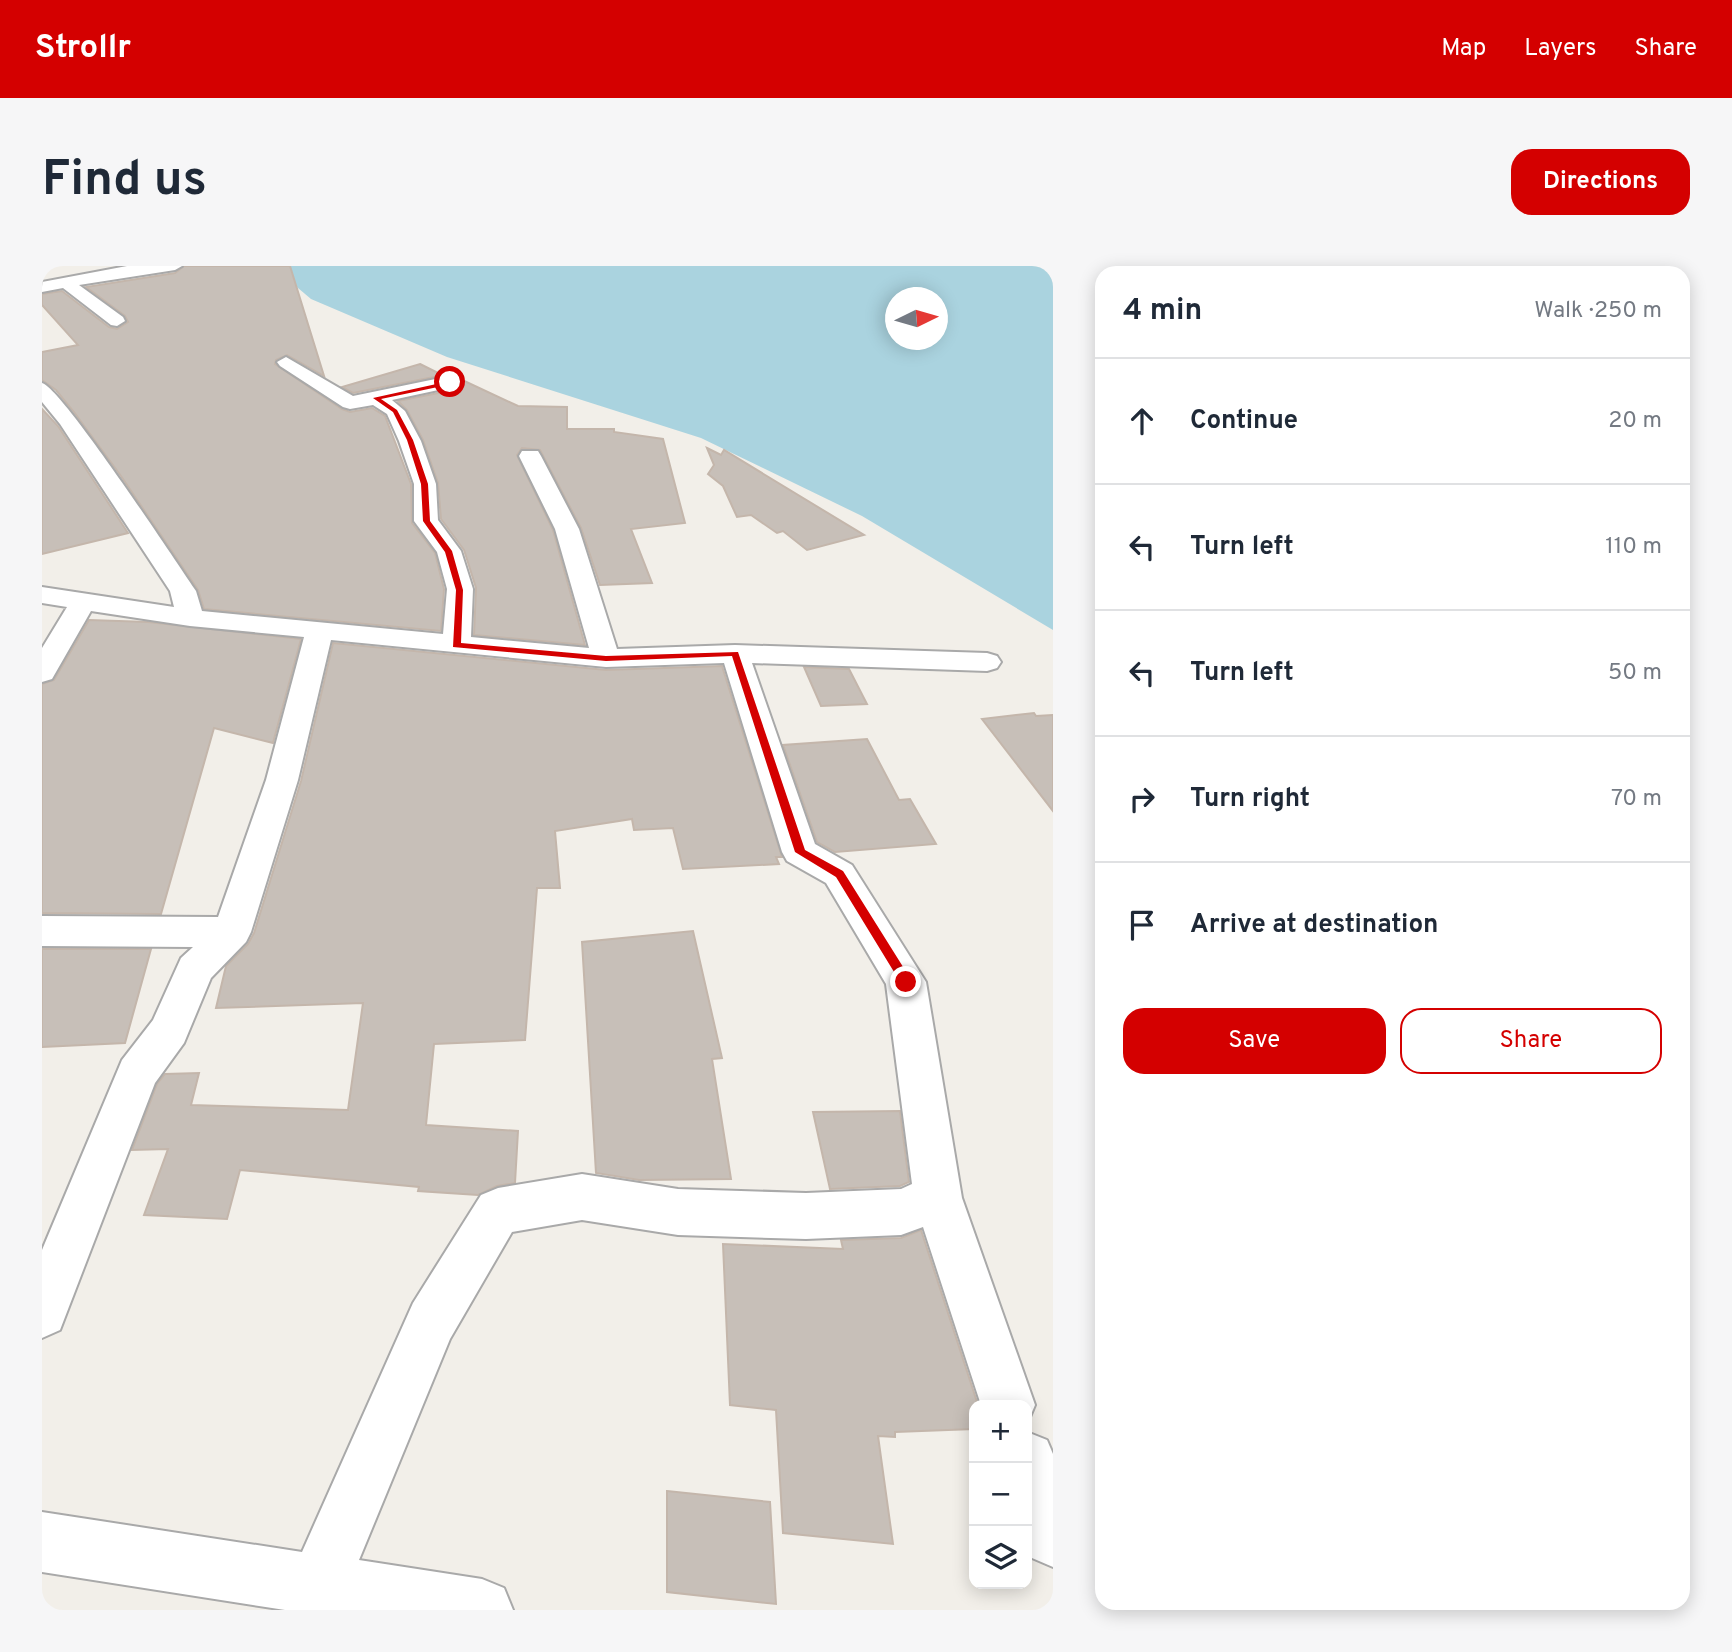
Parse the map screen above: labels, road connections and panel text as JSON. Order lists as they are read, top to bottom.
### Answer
{
  "north": "right",
  "page": {
    "header": "Strollr",
    "nav": ["Map", "Layers", "Share"],
    "buttons": [
      "Directions",
      ["Save", "Share"]
    ],
    "title": "Find us",
    "heading": ["4 min", "Walk · 250 m"],
    "list": [
      ["Continue", "20 m"],
      ["Turn left", "110 m"],
      ["Turn left", "50 m"],
      ["Turn right", "70 m"],
      "Arrive at destination"
    ],
    "map_buttons": ["+", "−"]
  }
}
